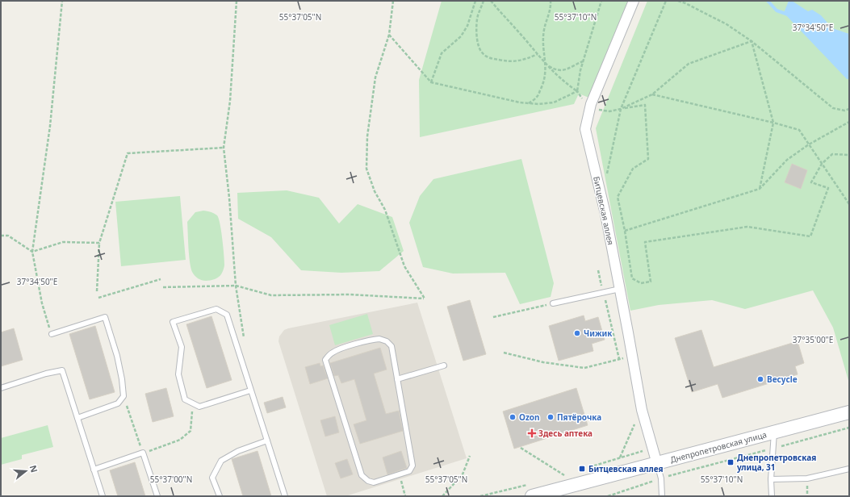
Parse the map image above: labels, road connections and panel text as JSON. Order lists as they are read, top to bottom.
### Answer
{
  "streets": {
    "street": ["Битцевская аллея", "Днепропетровская улица"]
  },
  "crossings": [
    ["Битцевская аллея", "Днепропетровская улица"]
  ],
  "places": {
    "other": [
      "Чижик",
      "Becycle",
      "Ozon",
      "Пятёрочка"
    ],
    "health": ["Здесь аптека"],
    "transit": ["Днепропетровская улица, 31", "Битцевская аллея"]
  },
  "north": "right",
  "coordinates": [
    "55°37'05\"N",
    "55°37'10\"N",
    "37°34'50\"E",
    "37°35'00\"E",
    "55°37'00\"N"
  ]
}
